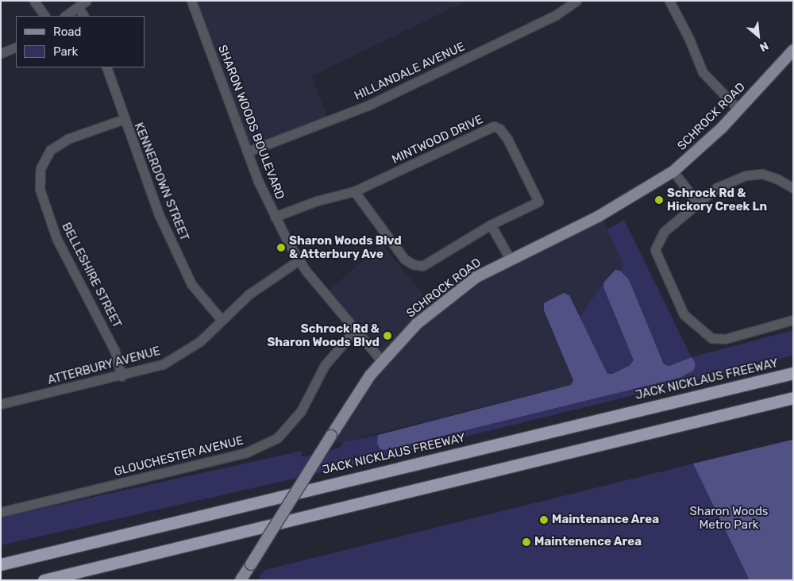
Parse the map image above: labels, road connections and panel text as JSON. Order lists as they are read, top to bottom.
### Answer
{
  "streets": {
    "highway": ["JACK NICKLAUS FREEWAY"],
    "main road": ["SCHROCK ROAD"],
    "street": [
      "HILLANDALE AVENUE",
      "SHARON WOODS BOULEVARD",
      "MINTWOOD DRIVE",
      "KENNERDOWN STREET",
      "BELLESHIRE STREET",
      "ATTERBURY AVENUE",
      "GLOUCHESTER AVENUE"
    ]
  },
  "crossings": [
    ["HILLANDALE AVENUE", "SHARON WOODS BOULEVARD"],
    ["SCHROCK ROAD", "SHARON WOODS BOULEVARD"],
    ["SHARON WOODS BOULEVARD", "ATTERBURY AVENUE"],
    ["SHARON WOODS BOULEVARD", "GLOUCHESTER AVENUE"],
    ["KENNERDOWN STREET", "BELLESHIRE STREET"],
    ["KENNERDOWN STREET", "ATTERBURY AVENUE"],
    ["BELLESHIRE STREET", "ATTERBURY AVENUE"]
  ],
  "parks": ["Sharon Woods Metro Park"],
  "places": [
    "Schrock Rd & Hickory Creek Ln",
    "Sharon Woods Blvd & Atterbury Ave",
    "Schrock Rd & Sharon Woods Blvd",
    "Maintenance Area",
    "Maintenence Area"
  ],
  "legend": ["Road", "Park"],
  "north": "bottom right"
}
